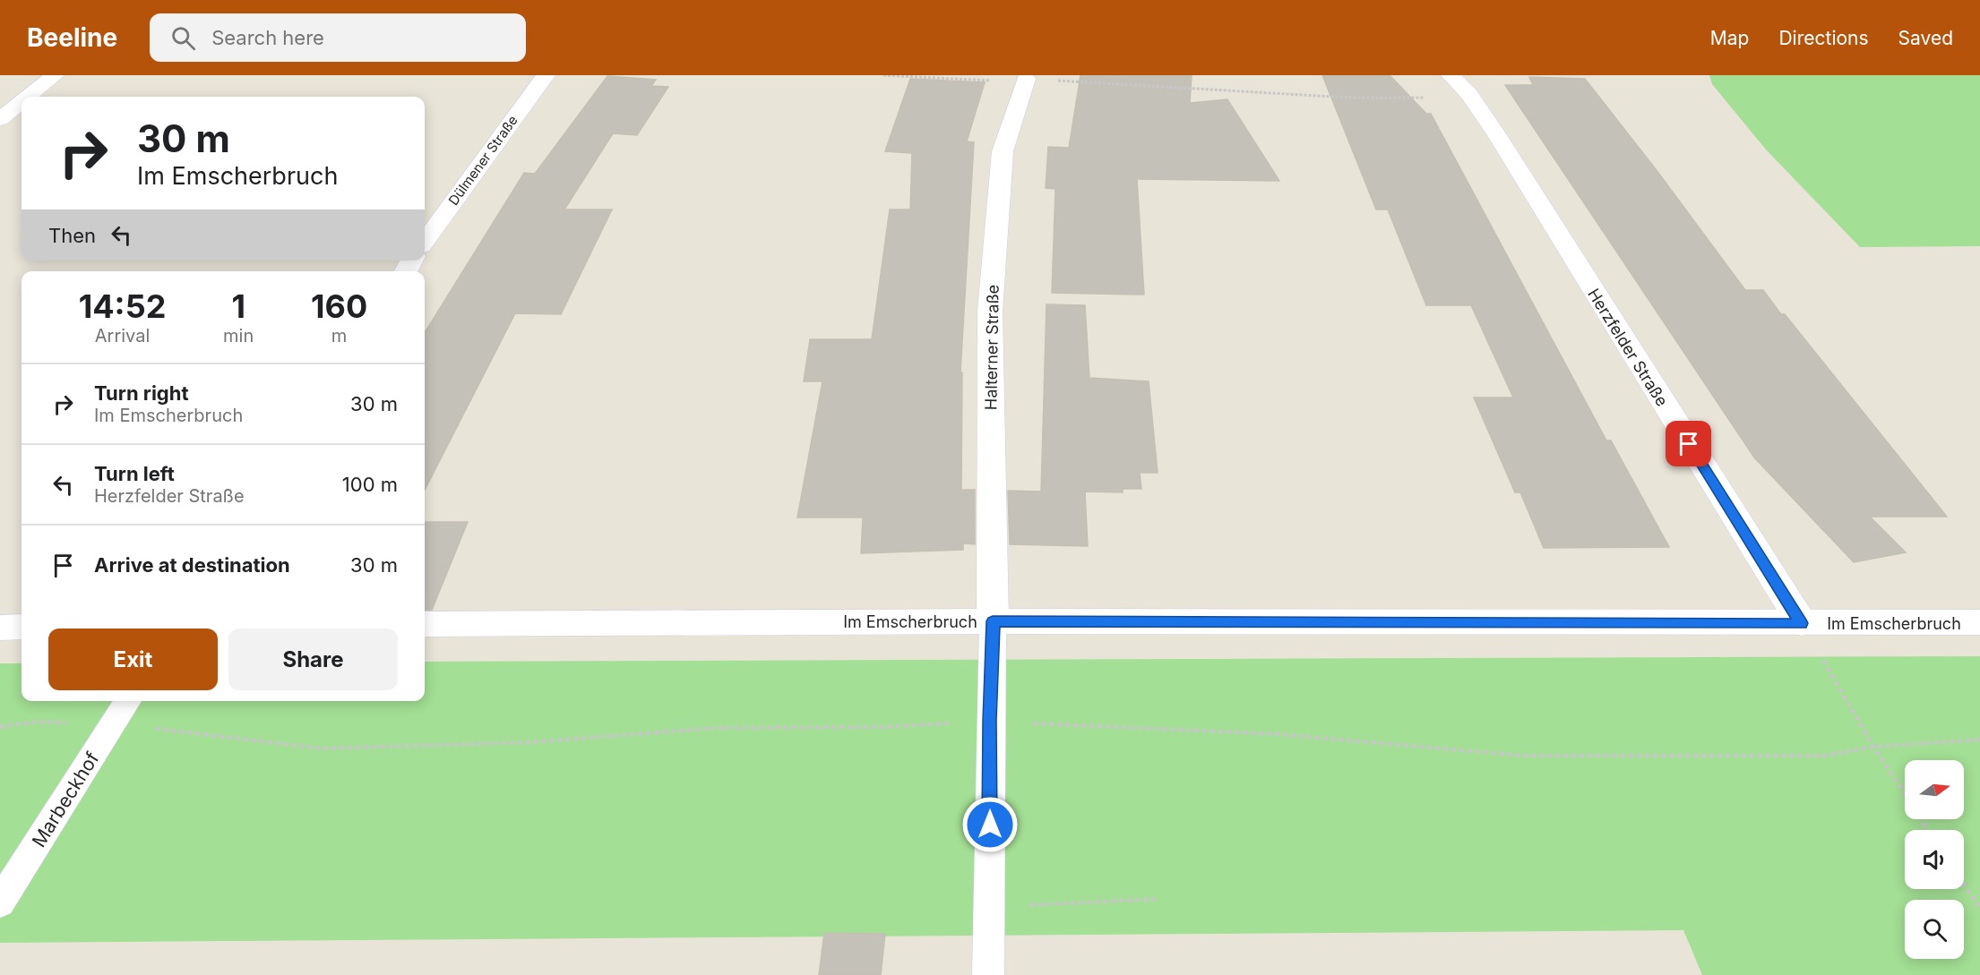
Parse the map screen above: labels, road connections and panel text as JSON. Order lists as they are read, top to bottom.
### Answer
{
  "streets": {
    "street": [
      "Dülmener Straße",
      "Halterner Straße",
      "Herzfelder Straße",
      "Im Emscherbruch"
    ],
    "lane": ["Marbeckhof"]
  },
  "crossings": [
    ["Halterner Straße", "Im Emscherbruch"],
    ["Herzfelder Straße", "Im Emscherbruch"]
  ],
  "north": "right",
  "page": {
    "header": "Beeline",
    "search": "Search here",
    "nav": ["Map", "Directions", "Saved"],
    "turn": ["30 m", "Im Emscherbruch"],
    "then": "Then",
    "eta": [
      "14:52",
      "Arrival",
      "1",
      "min",
      "160",
      "m"
    ],
    "list": [
      {
        "name": "Turn right",
        "note": "Im Emscherbruch",
        "value": "30 m"
      },
      {
        "name": "Turn left",
        "note": "Herzfelder Straße",
        "value": "100 m"
      },
      {
        "name": "Arrive at destination",
        "value": "30 m"
      }
    ],
    "buttons": ["Exit", "Share"]
  }
}
